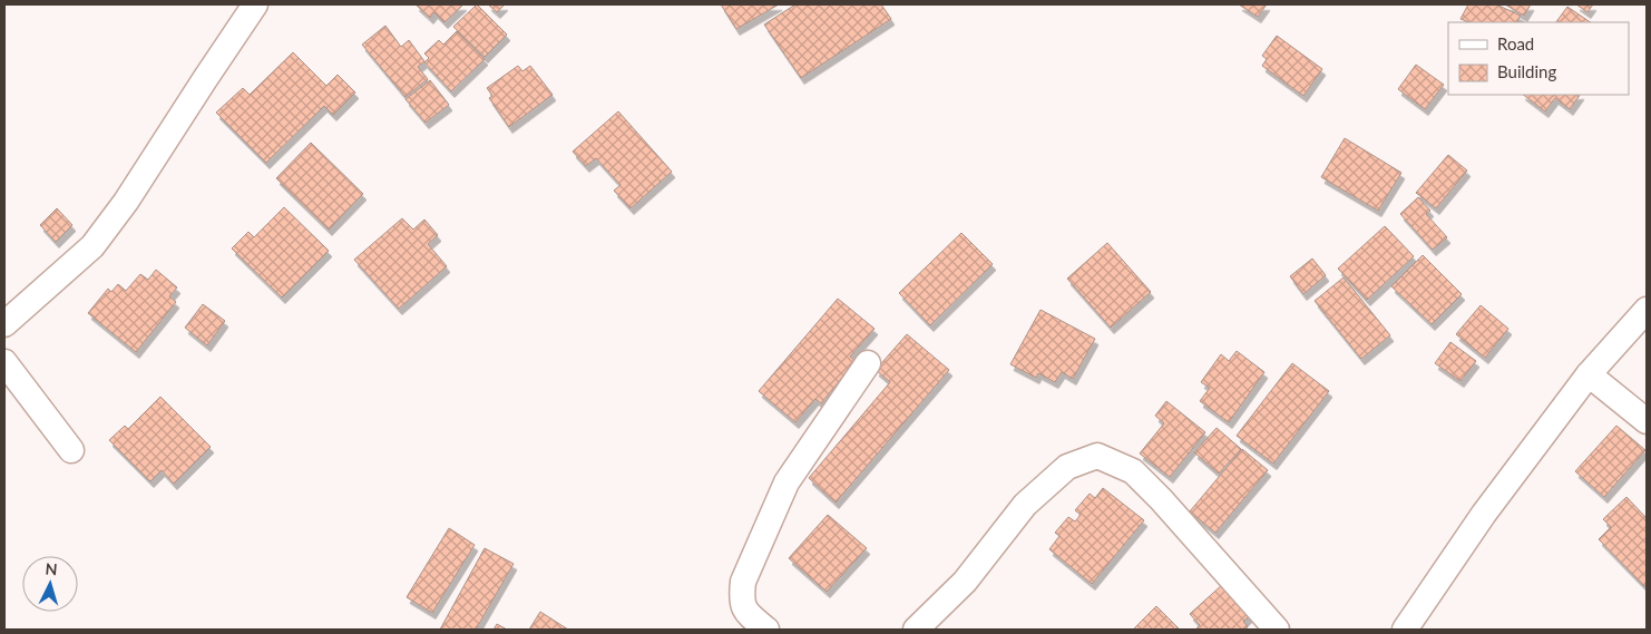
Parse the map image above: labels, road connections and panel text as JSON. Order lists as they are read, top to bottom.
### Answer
{
  "legend": ["Road", "Building"],
  "north": "top"
}
